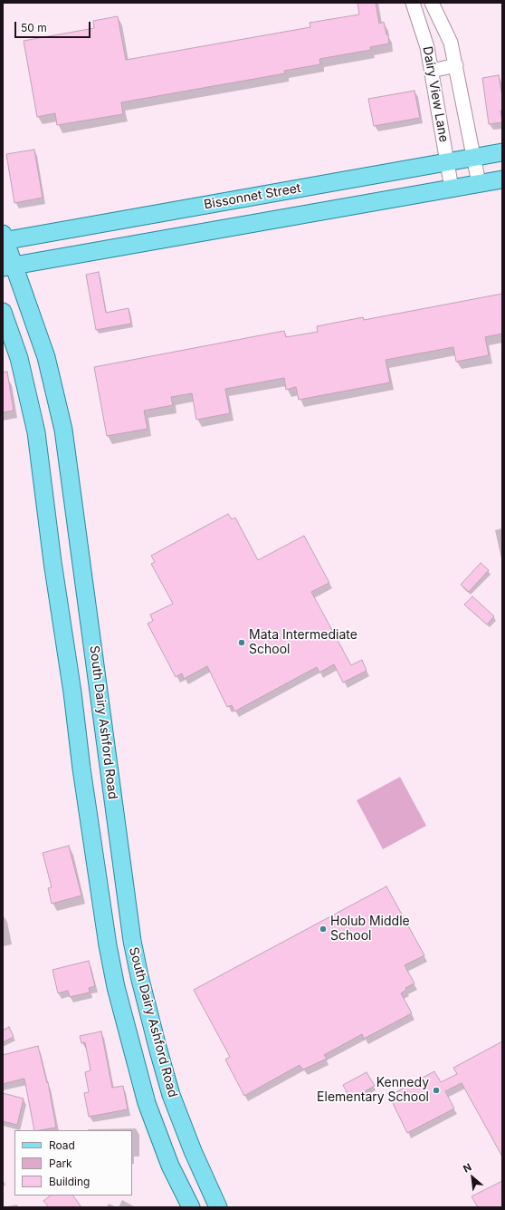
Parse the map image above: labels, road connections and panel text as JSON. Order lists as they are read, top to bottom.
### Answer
{
  "streets": {
    "main road": ["Bissonnet Street", "South Dairy Ashford Road"],
    "street": ["Dairy View Lane"]
  },
  "crossings": [
    ["Dairy View Lane", "Bissonnet Street"],
    ["Bissonnet Street", "South Dairy Ashford Road"]
  ],
  "places": ["Mata Intermediate School", "Holub Middle School", "Kennedy Elementary School"],
  "legend": ["Road", "Park", "Building"],
  "scale_bar": "50 m",
  "north": "top left"
}
